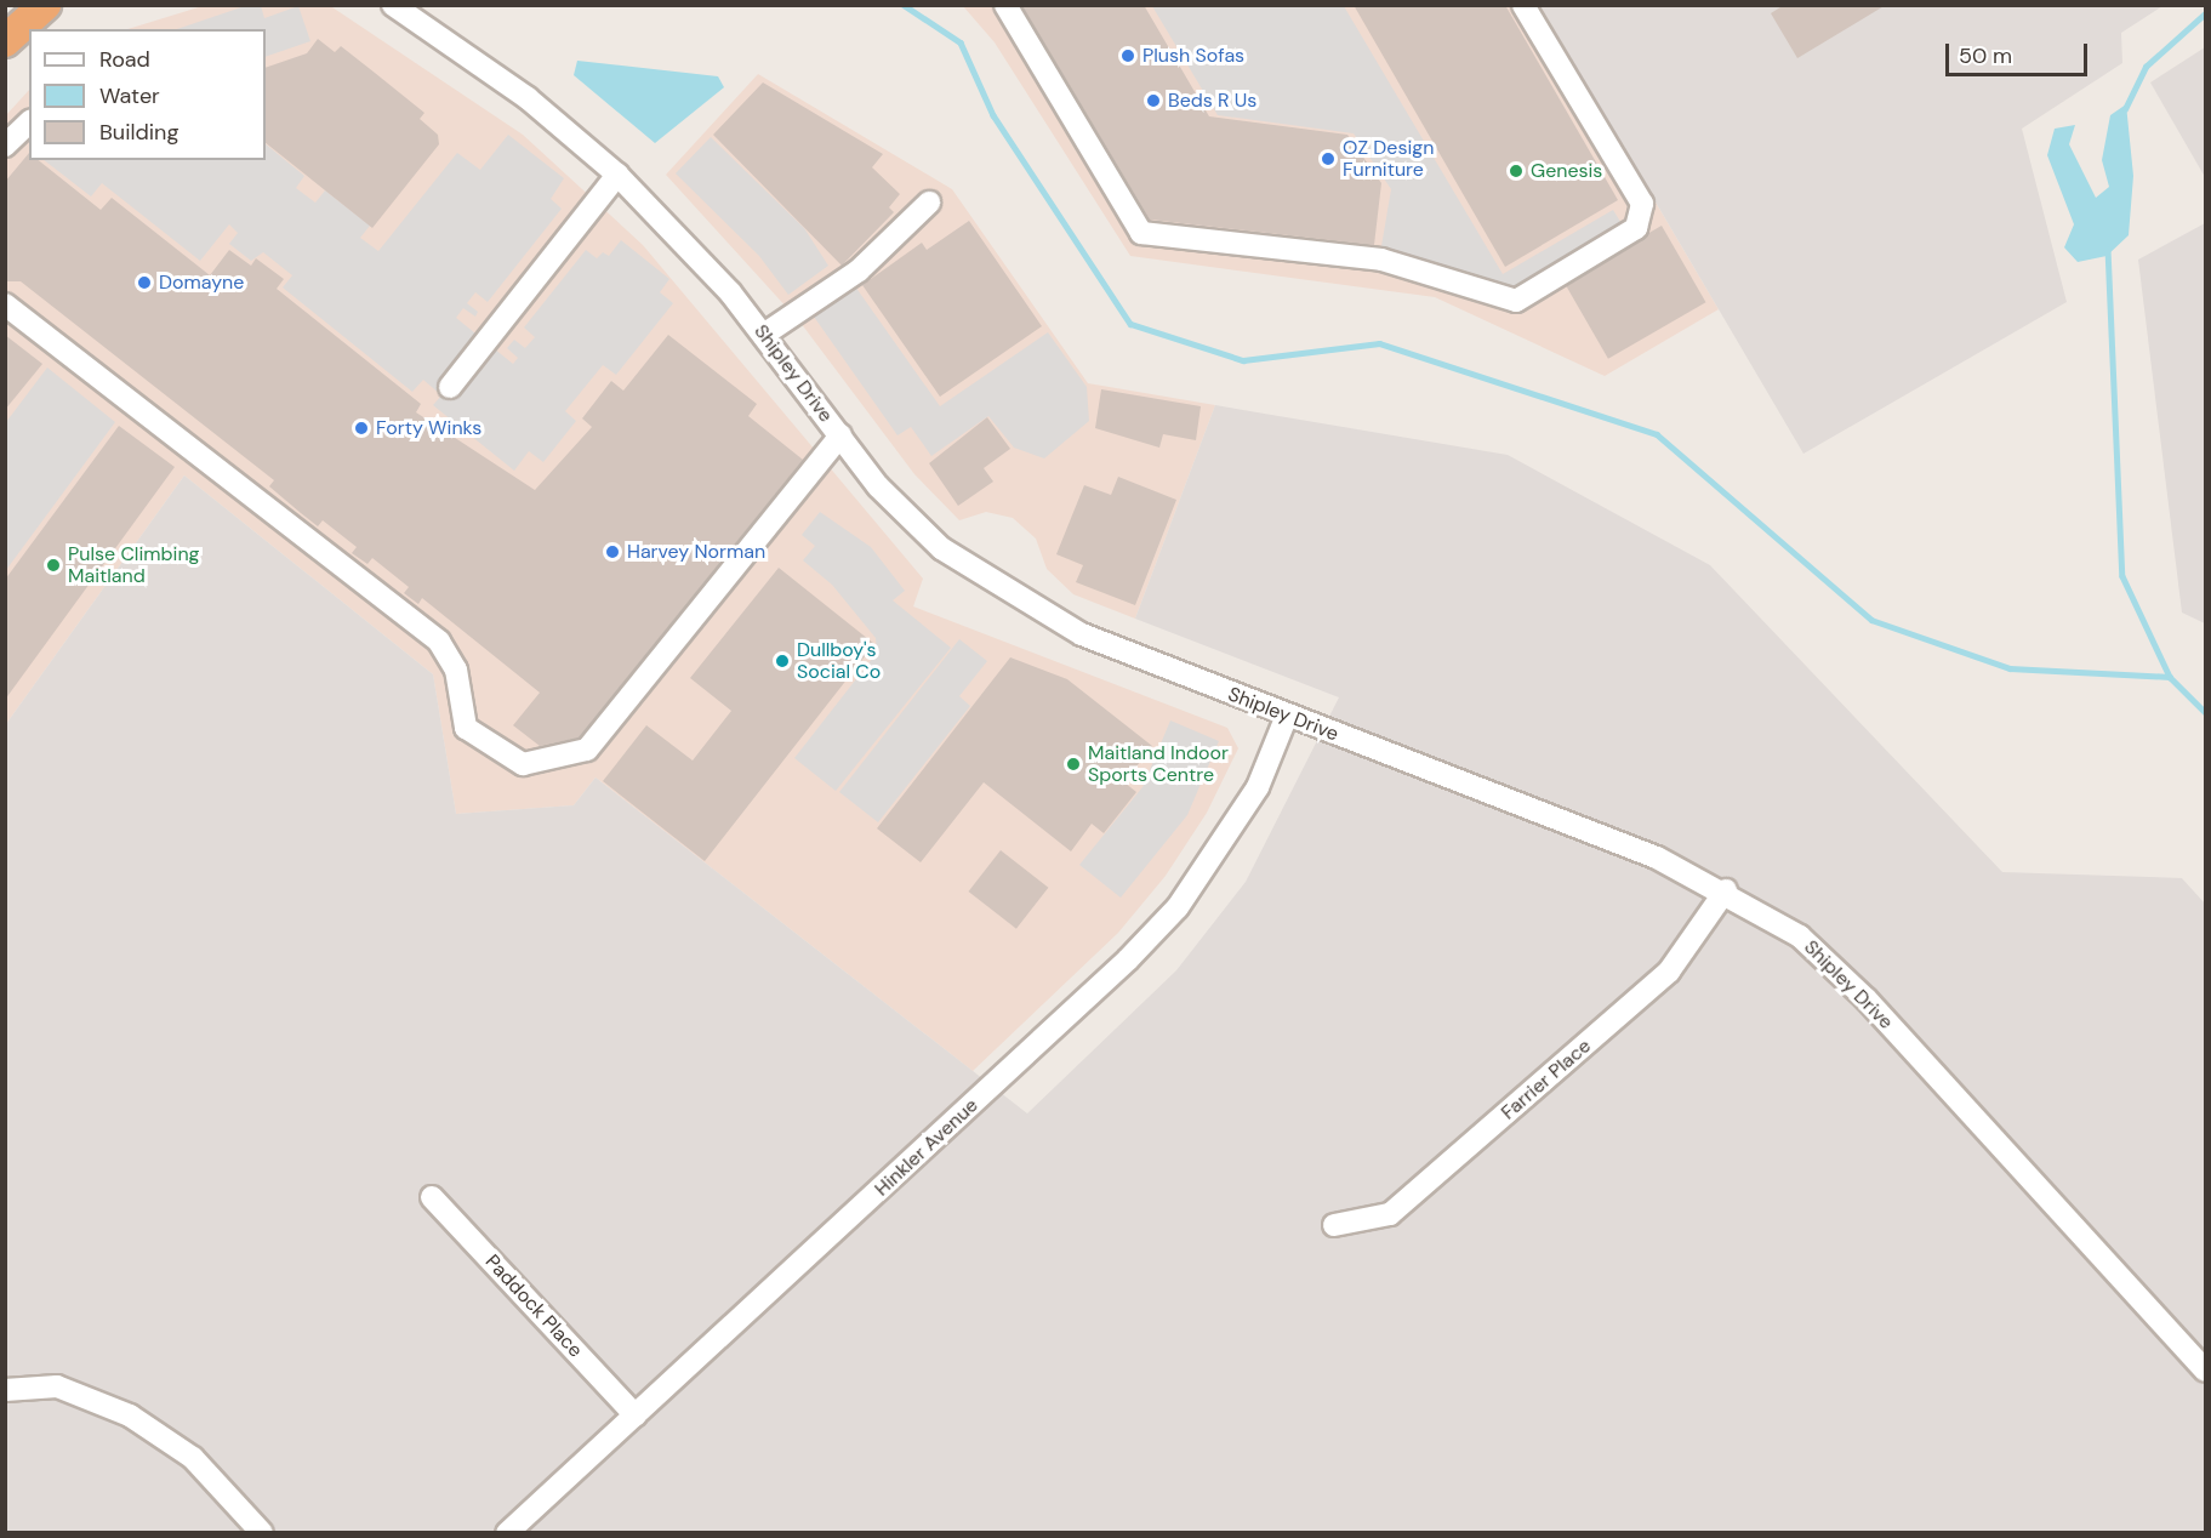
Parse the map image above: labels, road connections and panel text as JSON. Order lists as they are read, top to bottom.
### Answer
{
  "streets": {
    "street": [
      "Shipley Drive",
      "Farrier Place",
      "Hinkler Avenue",
      "Paddock Place"
    ]
  },
  "crossings": [
    ["Shipley Drive", "Farrier Place"],
    ["Shipley Drive", "Hinkler Avenue"],
    ["Hinkler Avenue", "Paddock Place"]
  ],
  "places": [
    "Plush Sofas",
    "Beds R Us",
    "OZ Design Furniture",
    "Genesis",
    "Domayne",
    "Forty Winks",
    "Harvey Norman",
    "Pulse Climbing Maitland",
    "Dullboy's Social Co",
    "Maitland Indoor Sports Centre"
  ],
  "legend": ["Road", "Water", "Building"],
  "scale_bar": "50 m"
}
